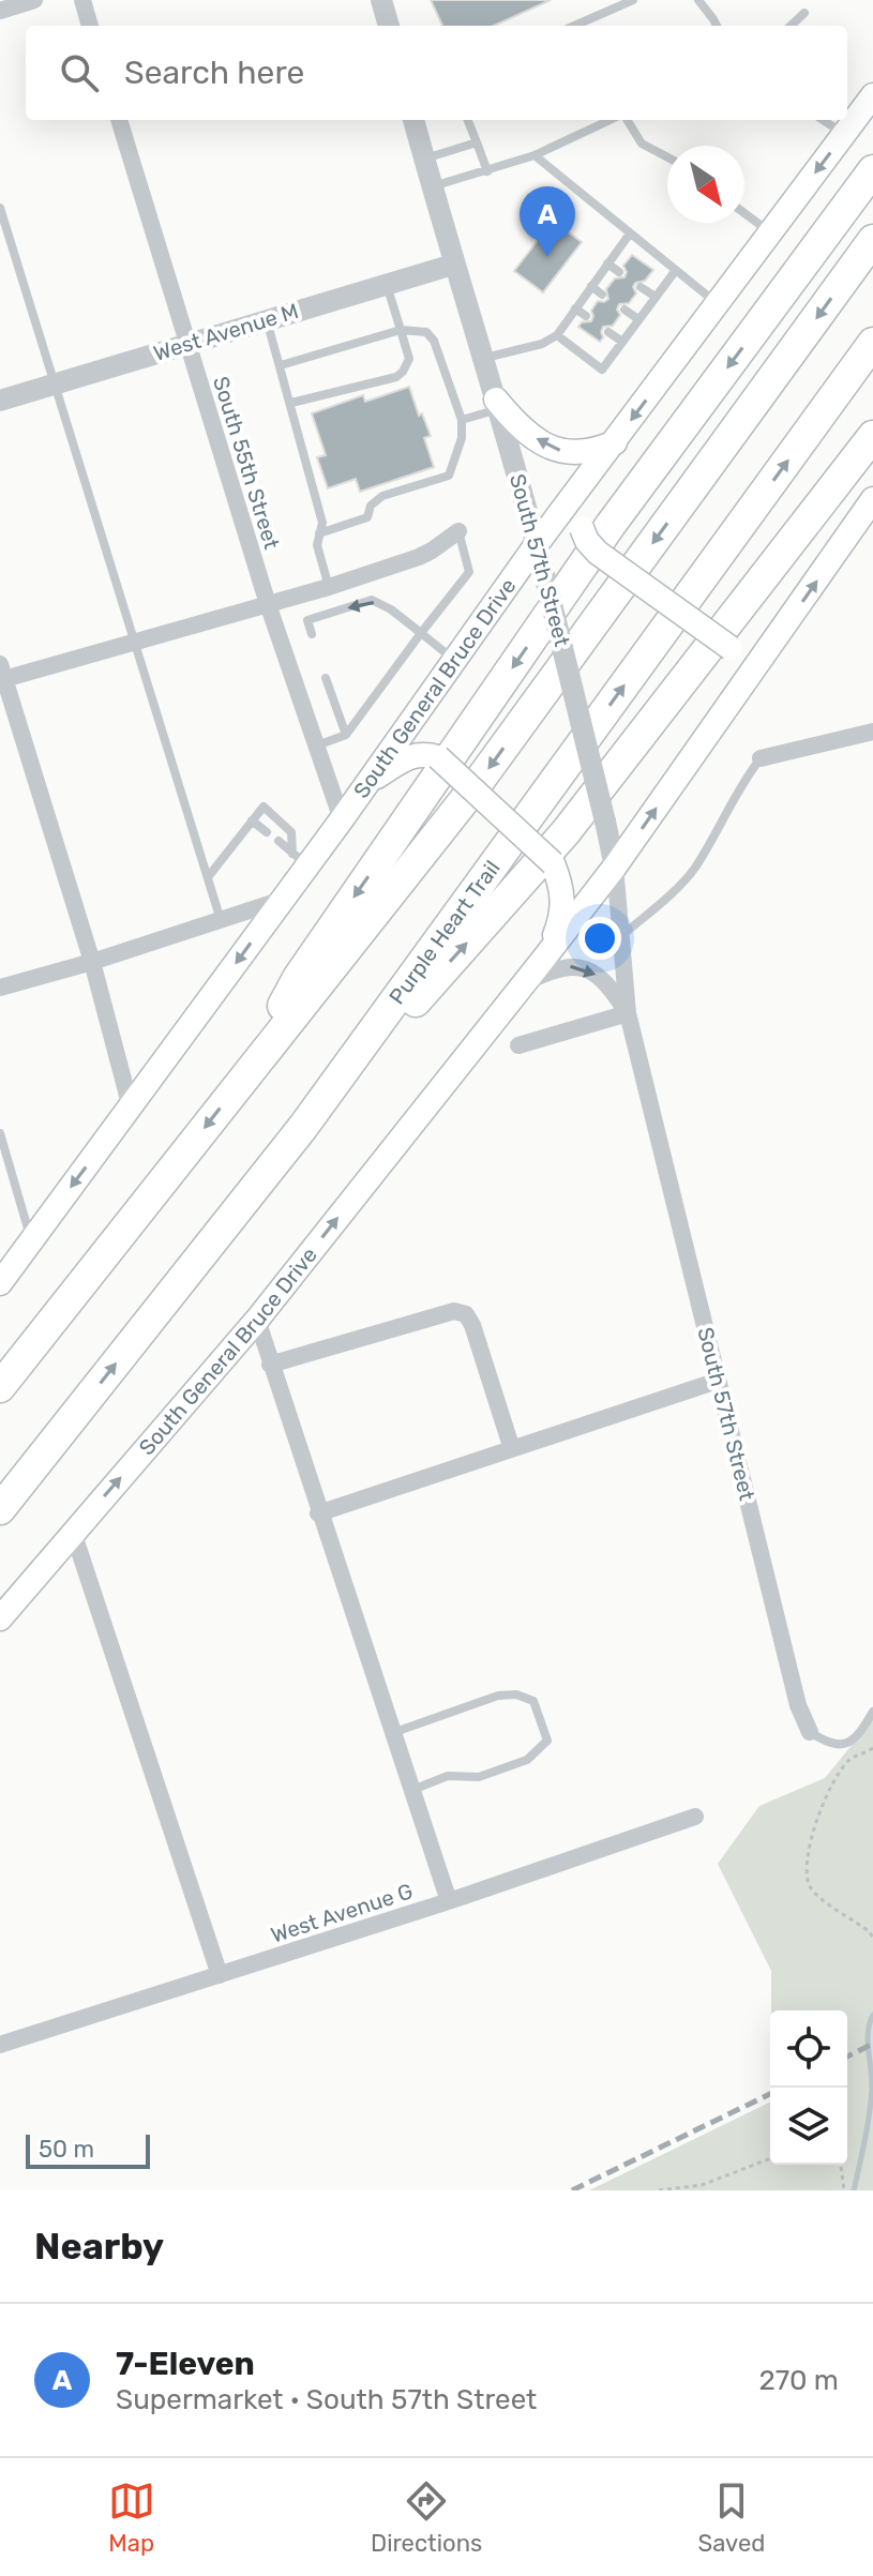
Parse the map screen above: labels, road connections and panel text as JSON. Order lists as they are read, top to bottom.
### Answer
{
  "streets": {
    "highway": ["Purple Heart Trail"],
    "main road": ["South General Bruce Drive"],
    "street": [
      "West Avenue M",
      "South 55th Street",
      "South 57th Street",
      "West Avenue G"
    ]
  },
  "crossings": [
    ["West Avenue M", "South 55th Street"],
    ["West Avenue M", "South 57th Street"],
    ["South 55th Street", "South General Bruce Drive"],
    ["South 57th Street", "South General Bruce Drive"]
  ],
  "scale_bar": "50 m",
  "north": "bottom right",
  "page": {
    "search": "Search here",
    "pins": "A",
    "scale": "50 m",
    "heading": "Nearby",
    "list": [
      {
        "mark": "A",
        "name": "7-Eleven",
        "note": "Supermarket · South 57th Street",
        "value": "270 m"
      }
    ],
    "nav": ["Map", "Directions", "Saved"]
  }
}
